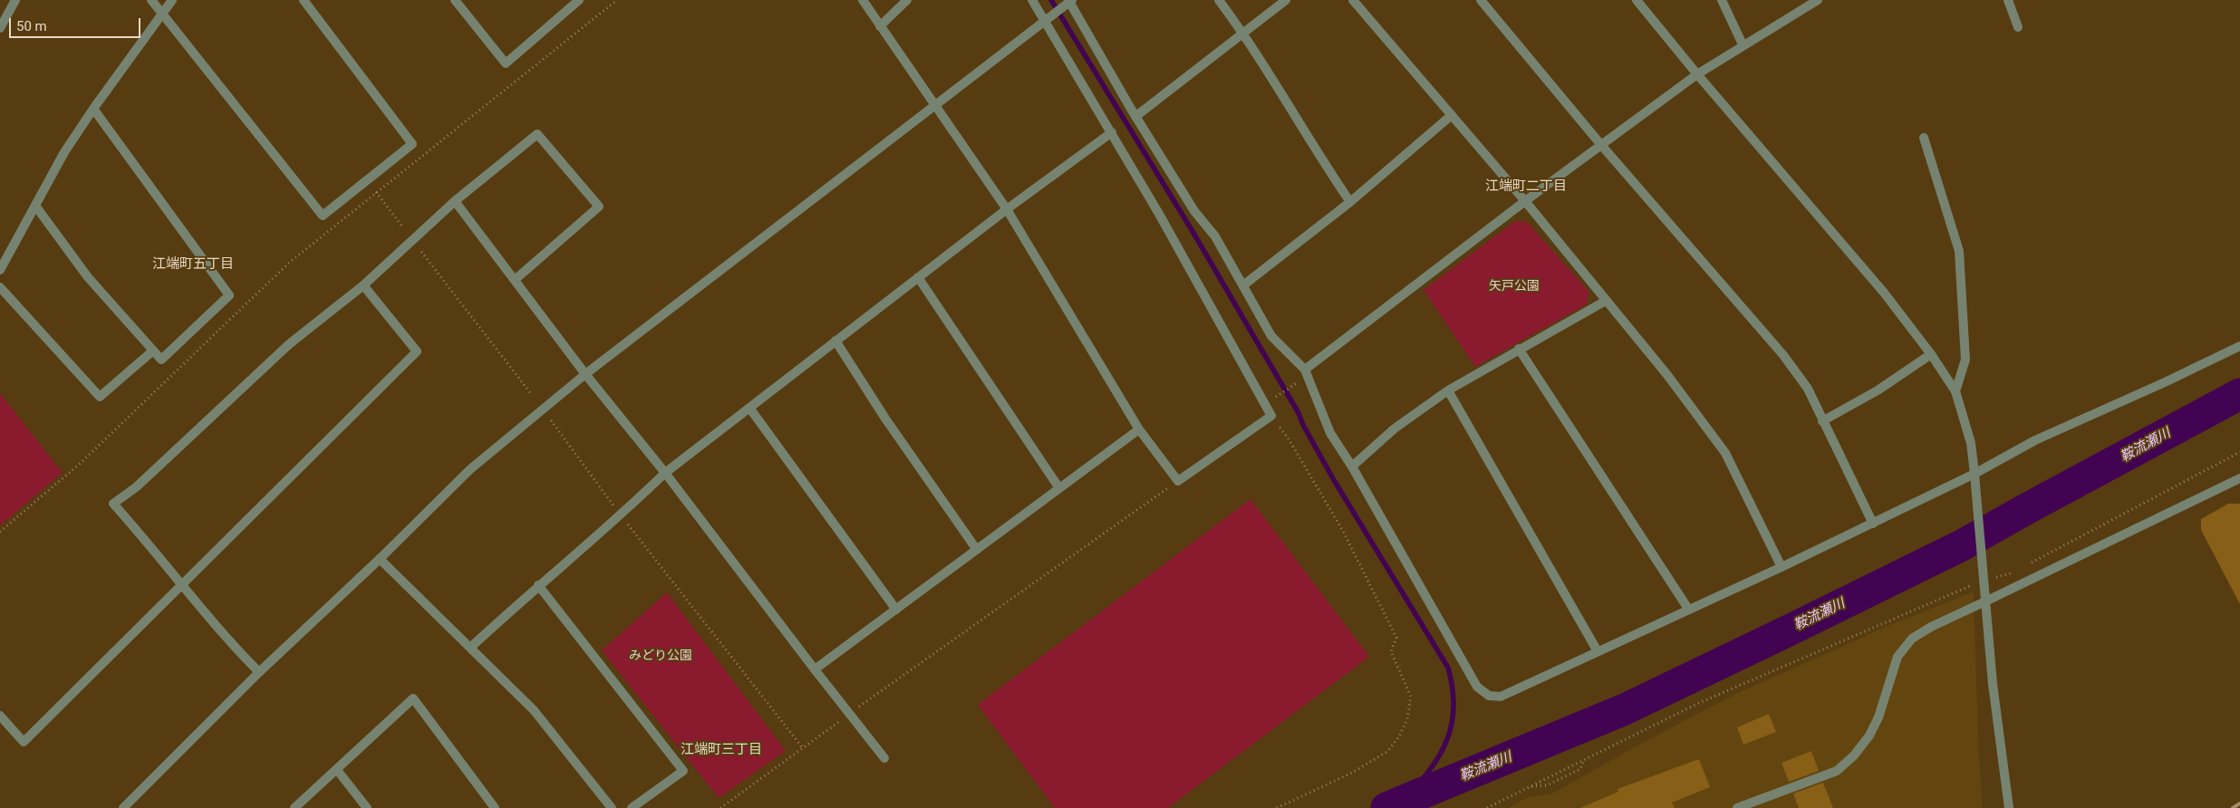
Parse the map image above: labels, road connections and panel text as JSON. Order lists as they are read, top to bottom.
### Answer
{
  "districts": ["江端町二丁目", "江端町五丁目", "江端町三丁目"],
  "water": ["鞍流瀬川"],
  "parks": ["矢戸公園", "みどり公園"],
  "scale_bar": "50 m"
}
